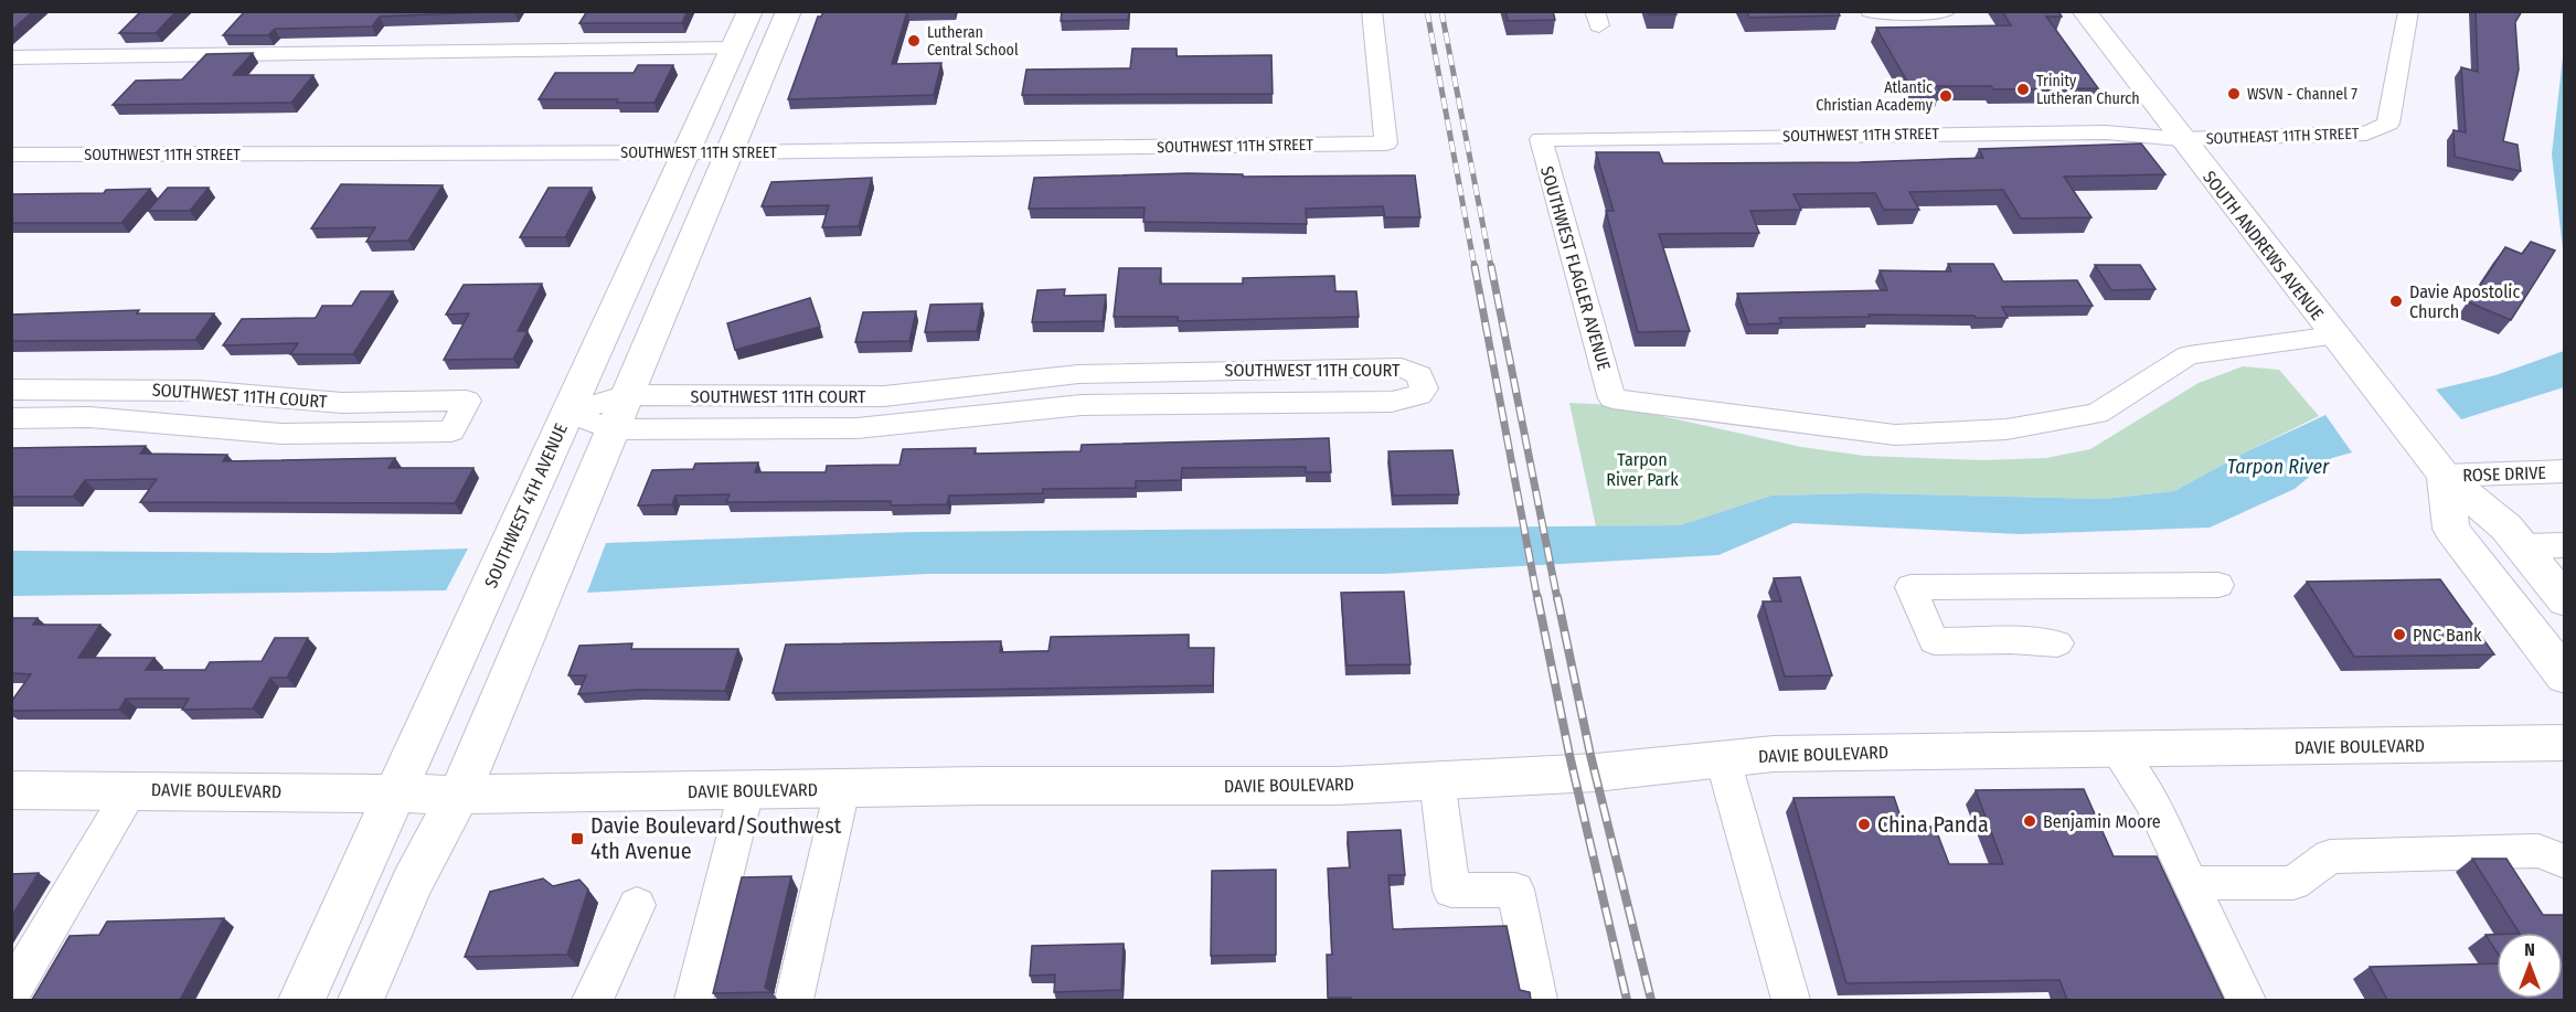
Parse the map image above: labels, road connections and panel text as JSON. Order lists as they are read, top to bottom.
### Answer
{
  "streets": {
    "main road": ["SOUTH ANDREWS AVENUE", "SOUTHWEST 4TH AVENUE", "DAVIE BOULEVARD"],
    "street": [
      "SOUTHWEST 11TH STREET",
      "SOUTHEAST 11TH STREET",
      "SOUTHWEST FLAGLER AVENUE",
      "SOUTHWEST 11TH COURT",
      "ROSE DRIVE"
    ]
  },
  "crossings": [
    ["SOUTHWEST 11TH STREET", "SOUTHEAST 11TH STREET"],
    ["SOUTHWEST 11TH STREET", "SOUTH ANDREWS AVENUE"],
    ["SOUTHWEST 11TH STREET", "SOUTHWEST FLAGLER AVENUE"],
    ["SOUTHWEST 11TH STREET", "SOUTHWEST 4TH AVENUE"],
    ["SOUTHEAST 11TH STREET", "SOUTH ANDREWS AVENUE"],
    ["SOUTH ANDREWS AVENUE", "SOUTHWEST FLAGLER AVENUE"],
    ["SOUTH ANDREWS AVENUE", "ROSE DRIVE"],
    ["SOUTHWEST 11TH COURT", "SOUTHWEST 4TH AVENUE"],
    ["SOUTHWEST 4TH AVENUE", "DAVIE BOULEVARD"]
  ],
  "water": ["Tarpon River"],
  "parks": ["Tarpon River Park"],
  "places": {
    "other": [
      "Lutheran Central School",
      "Trinity Lutheran Church",
      "WSVN - Channel 7",
      "Atlantic Christian Academy",
      "Davie Apostolic Church",
      "PNC Bank",
      "Benjamin Moore",
      "China Panda"
    ],
    "transit": ["Davie Boulevard/Southwest 4th Avenue"]
  },
  "north": "top"
}
